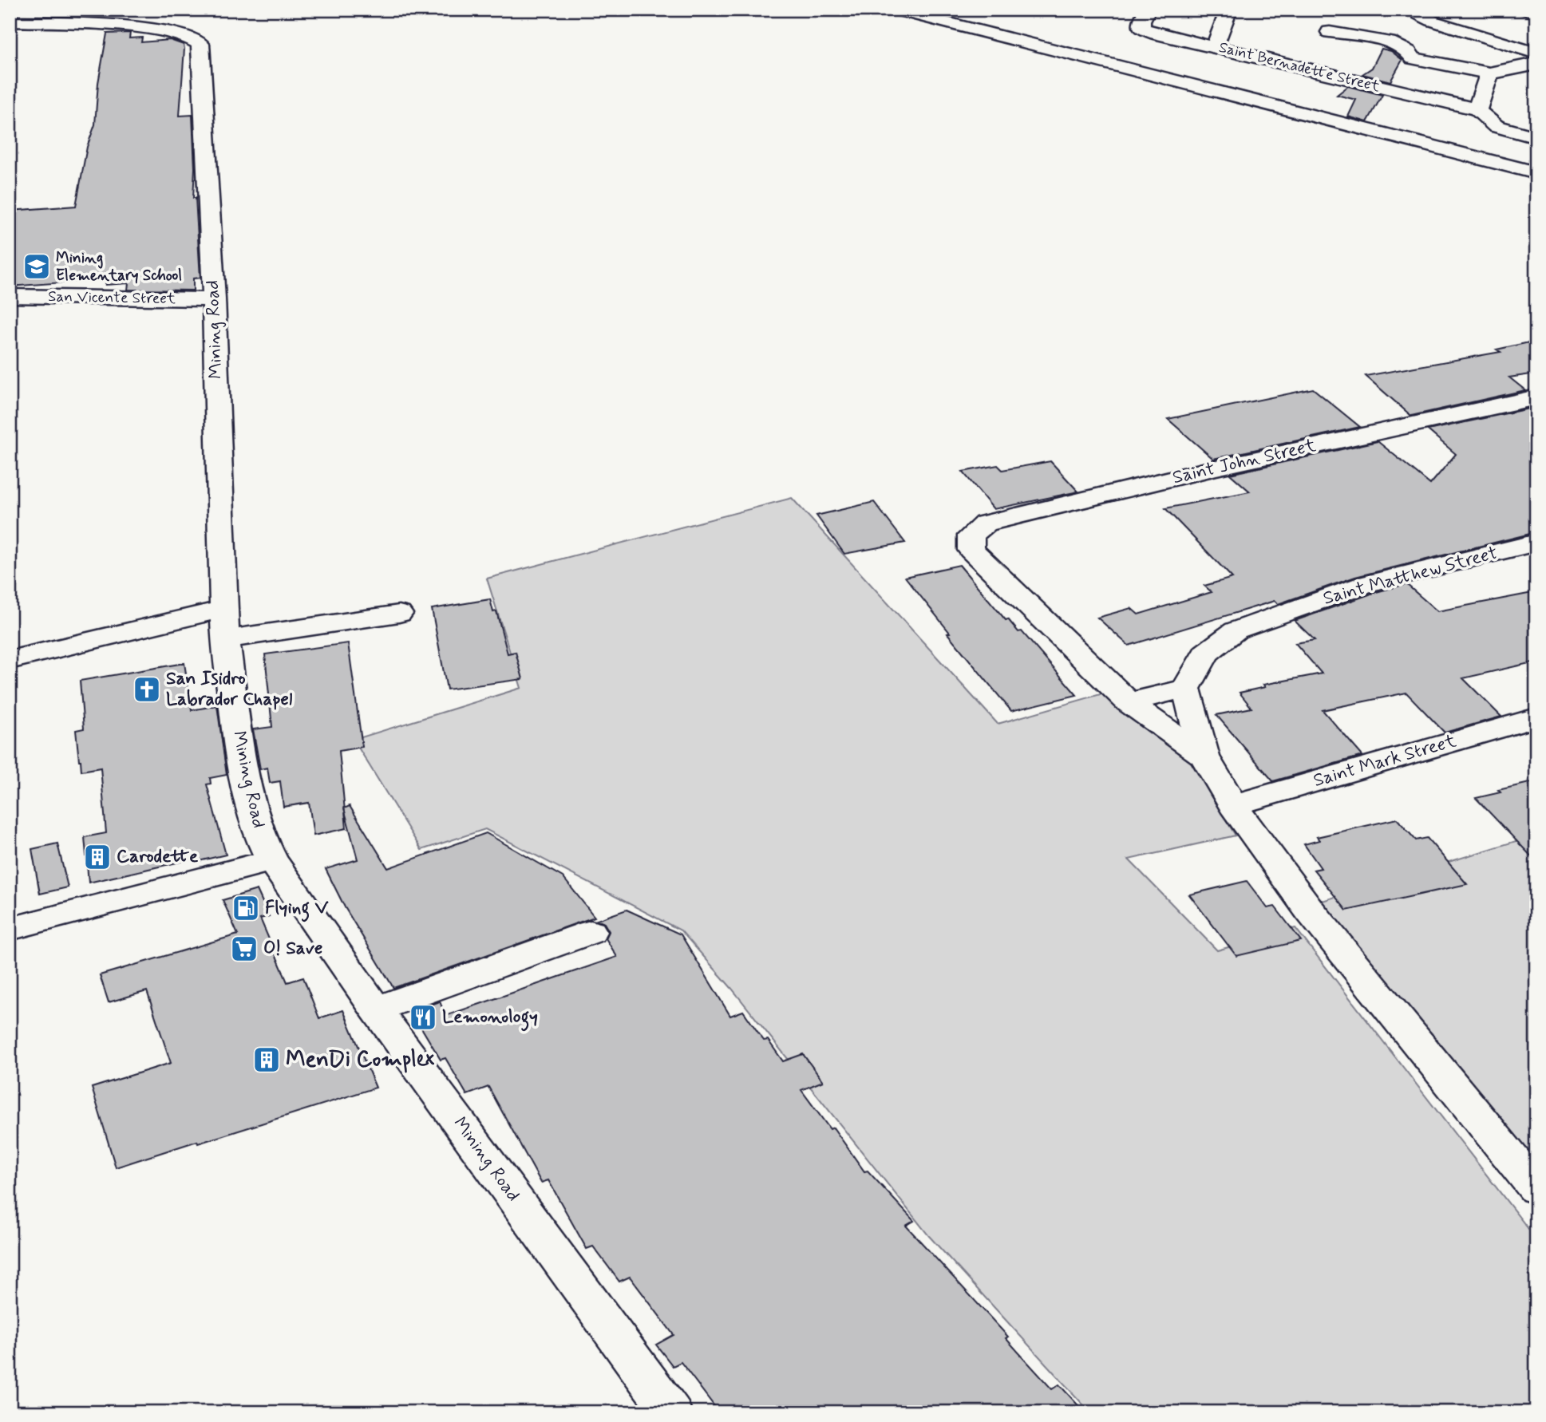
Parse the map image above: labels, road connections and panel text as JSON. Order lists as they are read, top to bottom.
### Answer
{
  "streets": {
    "street": [
      "Saint Bernadette Street",
      "San Vicente Street",
      "Mining Road",
      "Saint John Street",
      "Saint Matthew Street",
      "Saint Mark Street"
    ]
  },
  "crossings": [
    ["San Vicente Street", "Mining Road"]
  ],
  "places": {
    "school or university": ["Mining Elementary School"],
    "church": ["San Isidro Labrador Chapel"],
    "building": ["Carodette", "MenDi Complex"],
    "fuel station": ["Flying V"],
    "supermarket": ["O! Save"],
    "restaurant": ["Lemonology"]
  }
}
